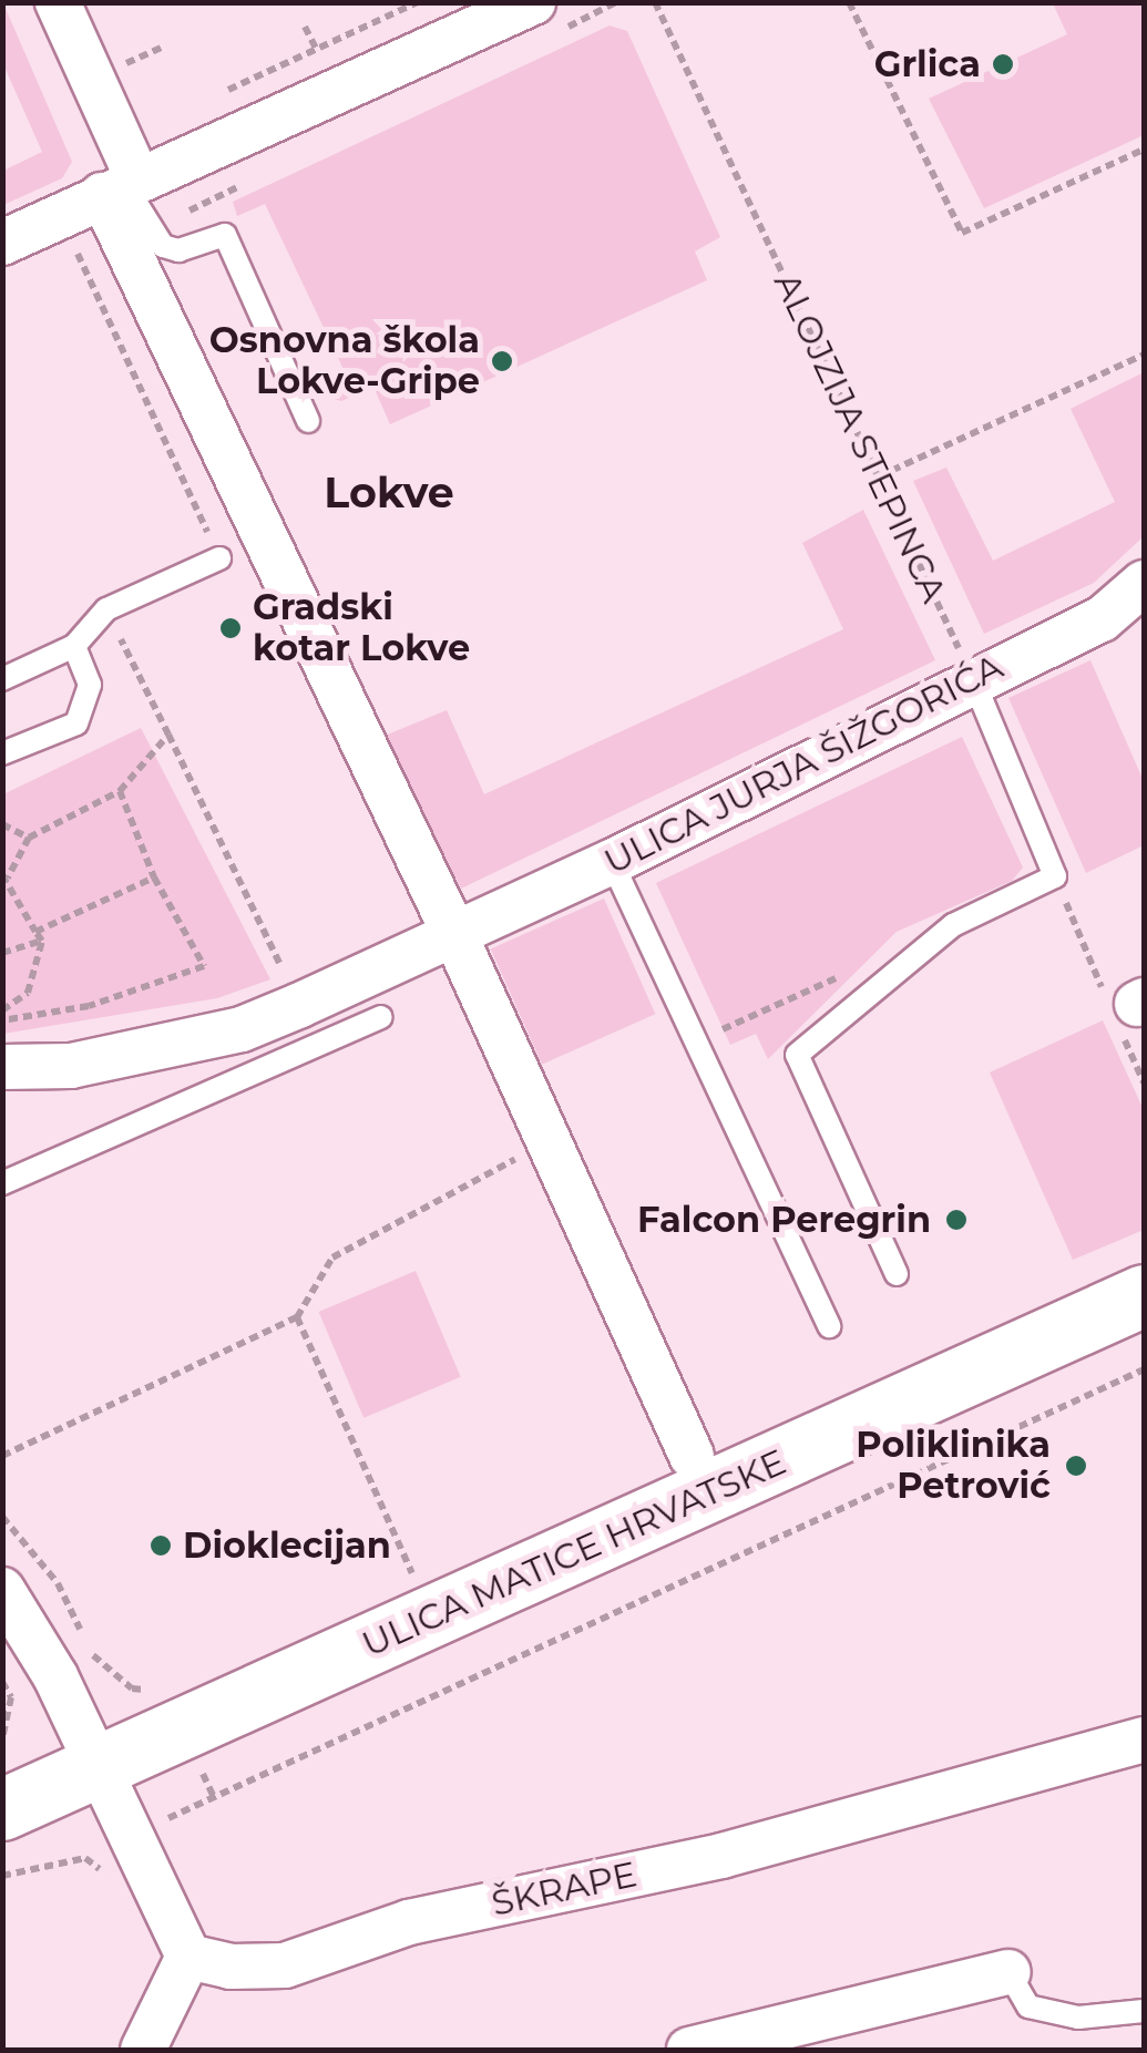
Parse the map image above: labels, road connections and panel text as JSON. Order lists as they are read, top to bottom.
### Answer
{
  "streets": {
    "street": ["ULICA JURJA ŠIŽGORIĆA", "ULICA MATICE HRVATSKE", "ŠKRAPE"],
    "path": ["ALOJZIJA STEPINCA"]
  },
  "crossings": [
    ["ALOJZIJA STEPINCA", "ULICA JURJA ŠIŽGORIĆA"]
  ],
  "districts": ["Lokve"],
  "places": [
    "Grlica",
    "Osnovna škola Lokve-Gripe",
    "Gradski kotar Lokve",
    "Falcon Peregrin",
    "Poliklinika Petrović",
    "Dioklecijan"
  ]
}
